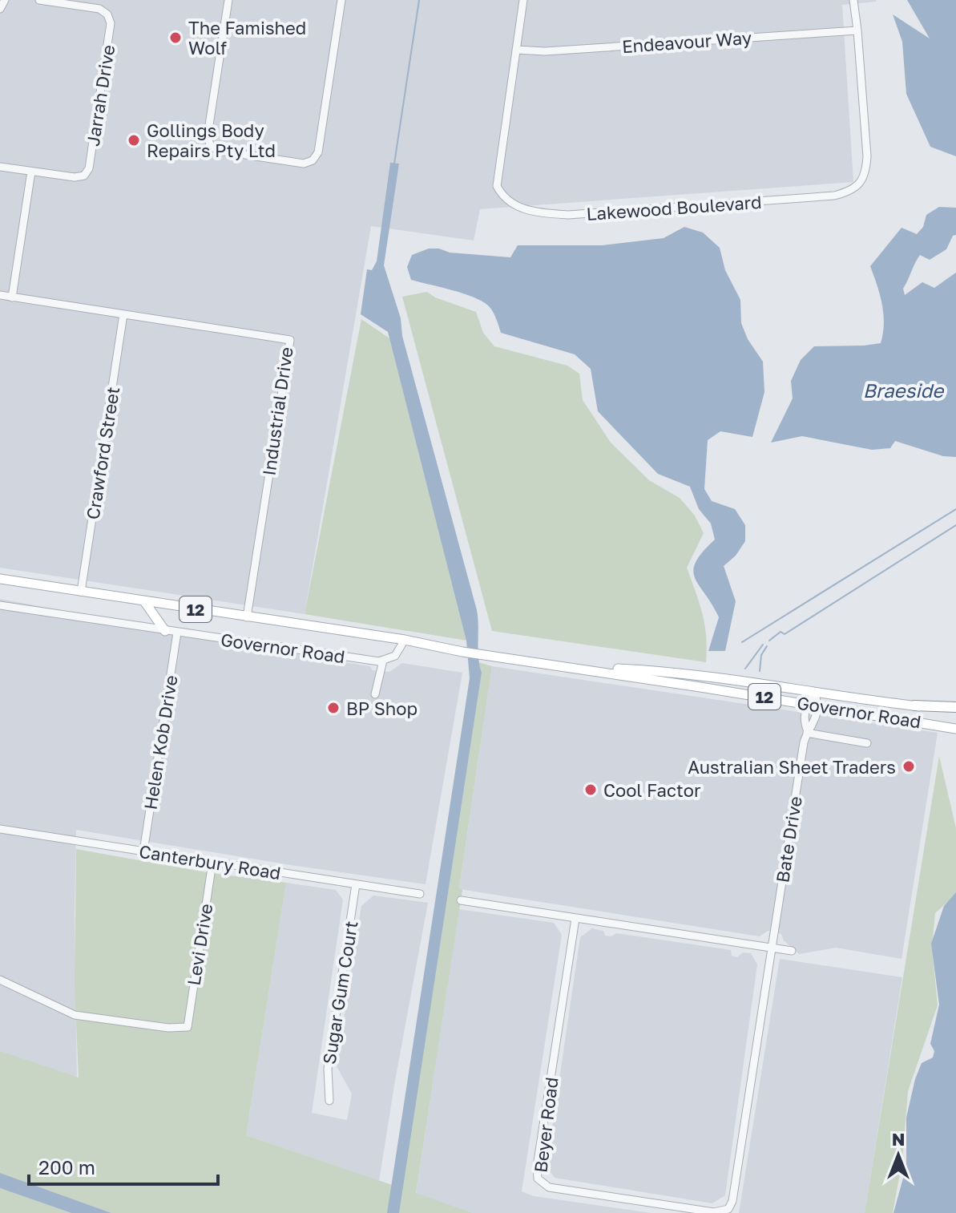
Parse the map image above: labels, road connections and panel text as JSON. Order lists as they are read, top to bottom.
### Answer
{
  "streets": {
    "main road": ["12", "Governor Road"],
    "street": [
      "Endeavour Way",
      "Jarrah Drive",
      "Lakewood Boulevard",
      "Industrial Drive",
      "Crawford Street",
      "Helen Kob Drive",
      "Bate Drive",
      "Canterbury Road",
      "Levi Drive",
      "Sugar Gum Court",
      "Beyer Road"
    ]
  },
  "crossings": [
    ["Endeavour Way", "Lakewood Boulevard"],
    ["Industrial Drive", "Crawford Street"],
    ["Industrial Drive", "Governor Road"],
    ["Crawford Street", "Governor Road"],
    ["Governor Road", "Helen Kob Drive"],
    ["Governor Road", "Bate Drive"],
    ["Helen Kob Drive", "Canterbury Road"],
    ["Bate Drive", "Beyer Road"],
    ["Canterbury Road", "Levi Drive"],
    ["Canterbury Road", "Sugar Gum Court"]
  ],
  "water": ["Braeside"],
  "places": [
    "The Famished Wolf",
    "Gollings Body Repairs Pty Ltd",
    "BP Shop",
    "Australian Sheet Traders",
    "Cool Factor"
  ],
  "scale_bar": "200 m",
  "north": "top"
}
